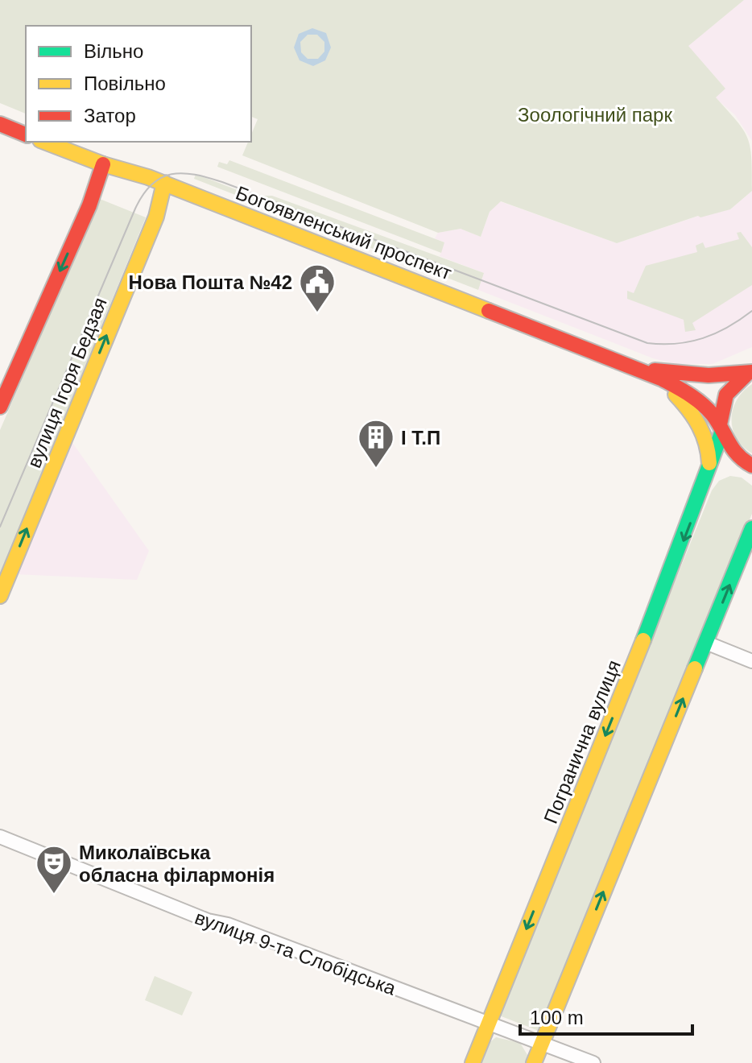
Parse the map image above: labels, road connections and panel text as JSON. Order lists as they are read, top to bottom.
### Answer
{
  "streets": {
    "main road": ["Богоявленський проспект", "вулиця Ігоря Бедзая", "Погранична вулиця"],
    "street": ["вулиця 9-та Слобідська"]
  },
  "crossings": [
    ["Богоявленський проспект", "вулиця Ігоря Бедзая"],
    ["Богоявленський проспект", "Погранична вулиця"],
    ["Погранична вулиця", "вулиця 9-та Слобідська"]
  ],
  "parks": ["Зоологічний парк"],
  "places": {
    "public building": ["Нова Пошта №42"],
    "building": ["І Т.П"],
    "theatre": ["Миколаївська обласна філармонія"]
  },
  "legend": ["Вільно", "Повільно", "Затор"],
  "scale_bar": "100 m"
}
